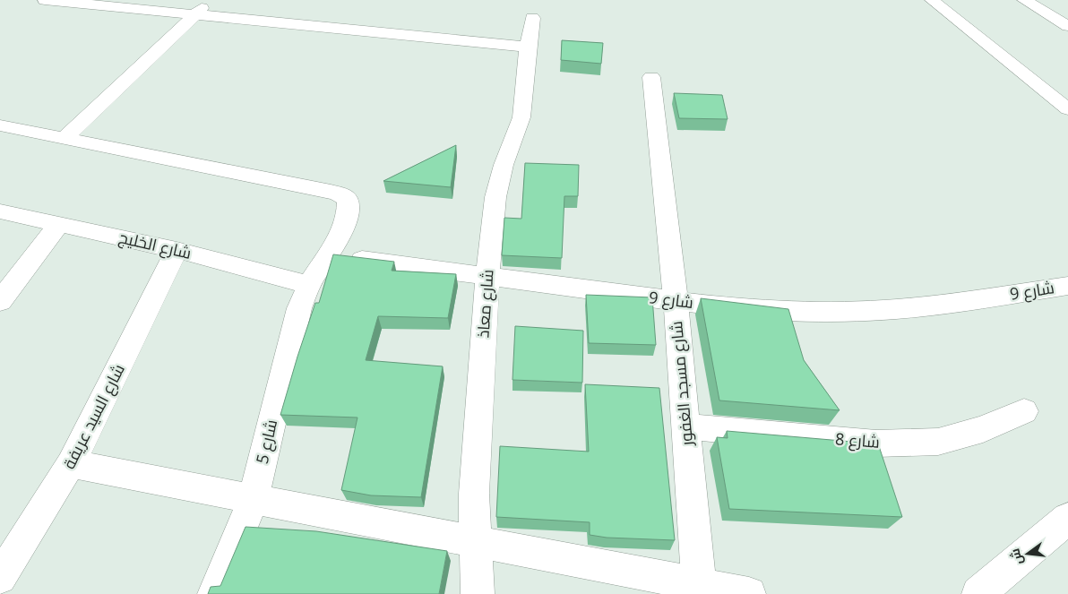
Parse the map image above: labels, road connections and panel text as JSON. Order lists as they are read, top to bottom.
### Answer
{
  "streets": {
    "street": [
      "شارع الخليج",
      "شارع 9",
      "شارع معاذ",
      "شارع مسجد الغفور",
      "شارع السيد عريفة",
      "شارع 8",
      "شارع 5"
    ]
  },
  "crossings": [
    ["شارع الخليج", "شارع السيد عريفة"],
    ["شارع الخليج", "شارع 5"],
    ["شارع 9", "شارع معاذ"],
    ["شارع 9", "شارع مسجد الغفور"],
    ["شارع 9", "شارع 5"],
    ["شارع مسجد الغفور", "شارع 8"]
  ],
  "north": "left"
}
